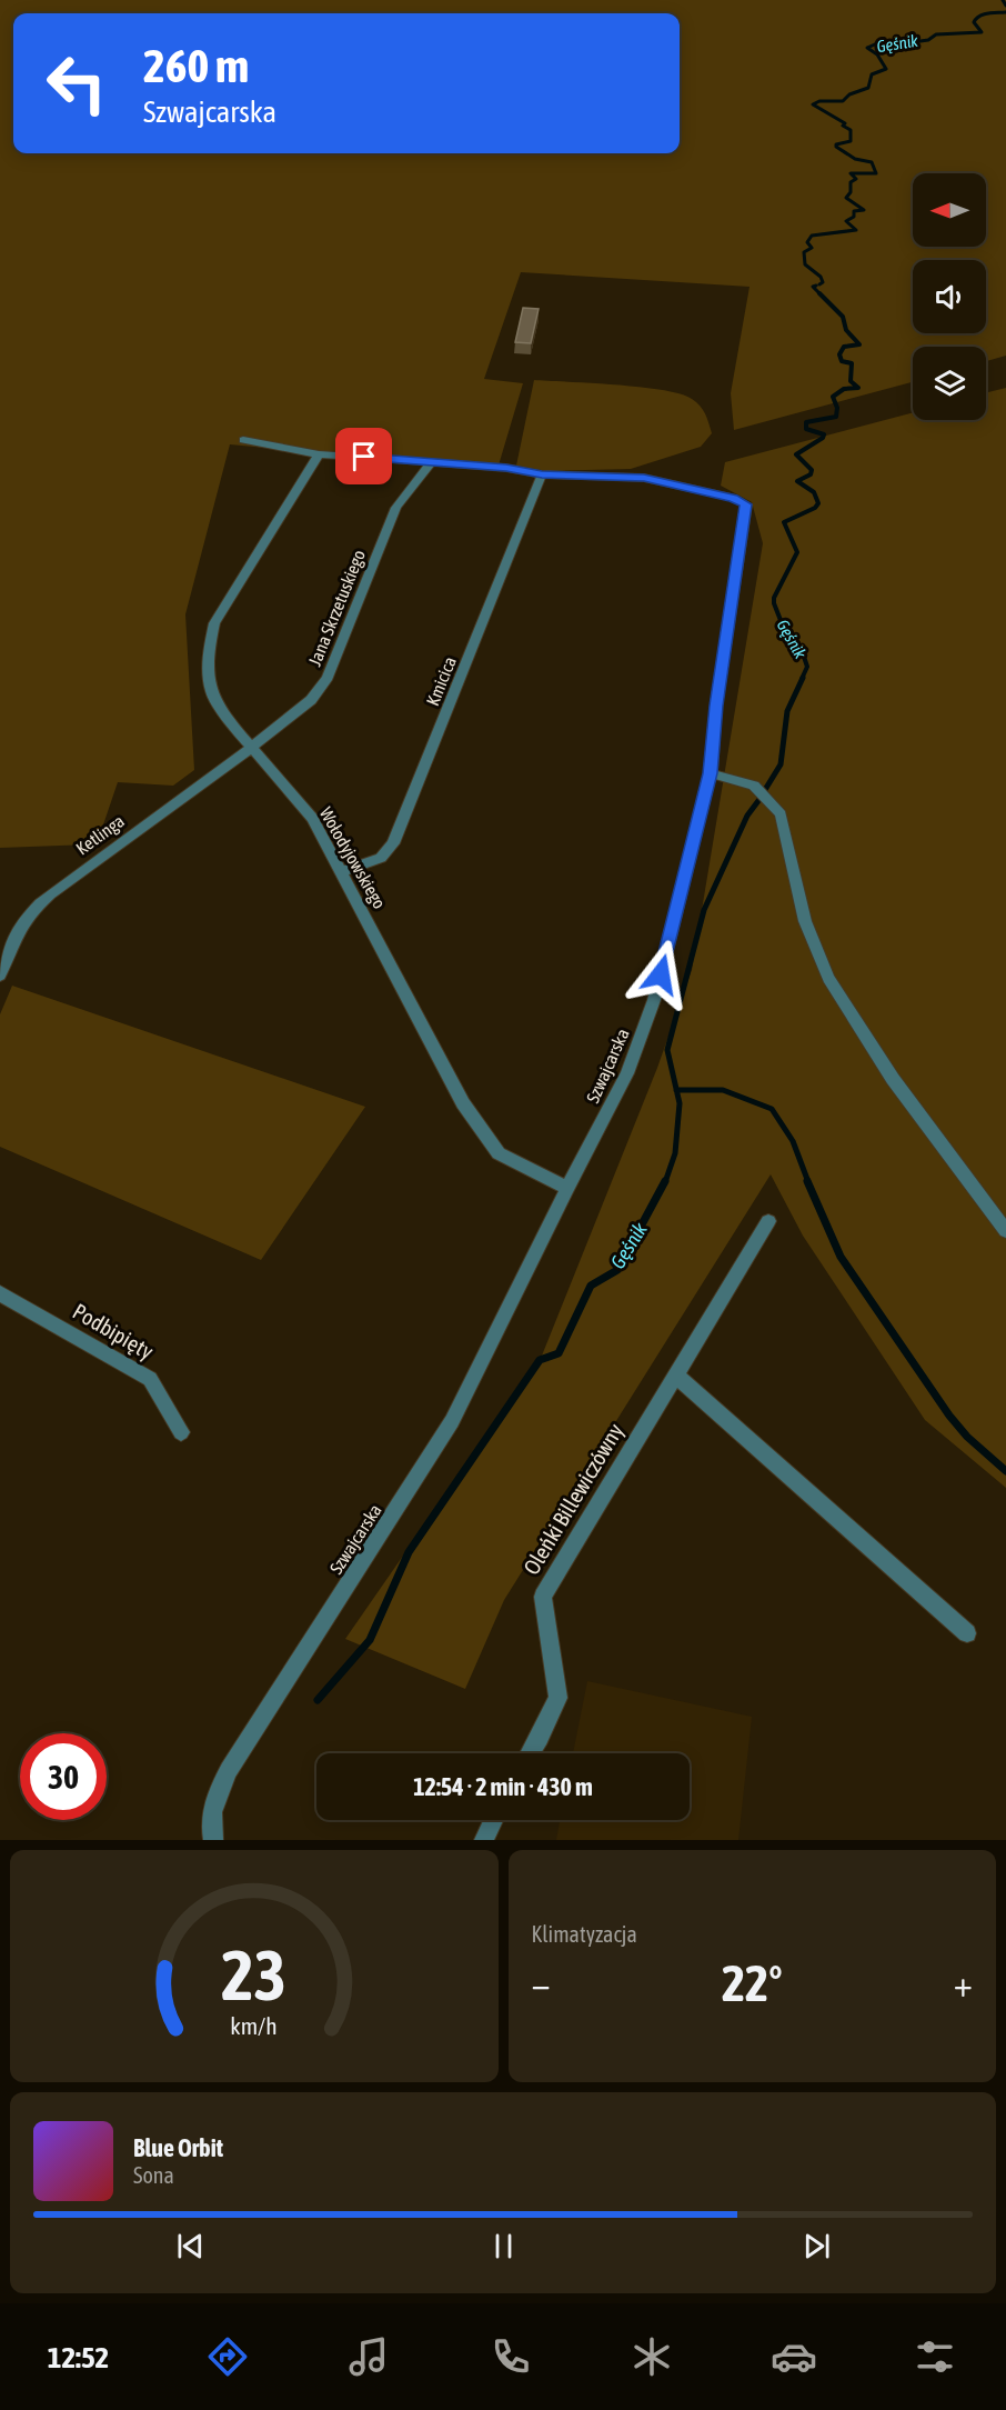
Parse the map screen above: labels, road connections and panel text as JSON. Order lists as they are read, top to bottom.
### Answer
{
  "streets": {
    "street": [
      "Jana Skrzetuskiego",
      "Kmicica",
      "Ketlinga",
      "Wołodyjowskiego",
      "Szwajcarska",
      "Podbipięty",
      "Oleńki Billewiczówny"
    ]
  },
  "crossings": [
    ["Jana Skrzetuskiego", "Ketlinga"],
    ["Jana Skrzetuskiego", "Wołodyjowskiego"],
    ["Jana Skrzetuskiego", "Szwajcarska"],
    ["Kmicica", "Wołodyjowskiego"],
    ["Kmicica", "Szwajcarska"],
    ["Ketlinga", "Wołodyjowskiego"],
    ["Wołodyjowskiego", "Szwajcarska"]
  ],
  "water": ["Gęśnik"],
  "north": "left",
  "page": {
    "turn": ["260 m", "Szwajcarska"],
    "limit": "30",
    "trip": "12:54 · 2 min · 430 m",
    "tile": "Klimatyzacja",
    "heat": ["−", "22°", "+"],
    "song": ["Blue Orbit", "Sona"],
    "tabs": "12:52",
    "gauge": ["23", "km/h"]
  }
}
